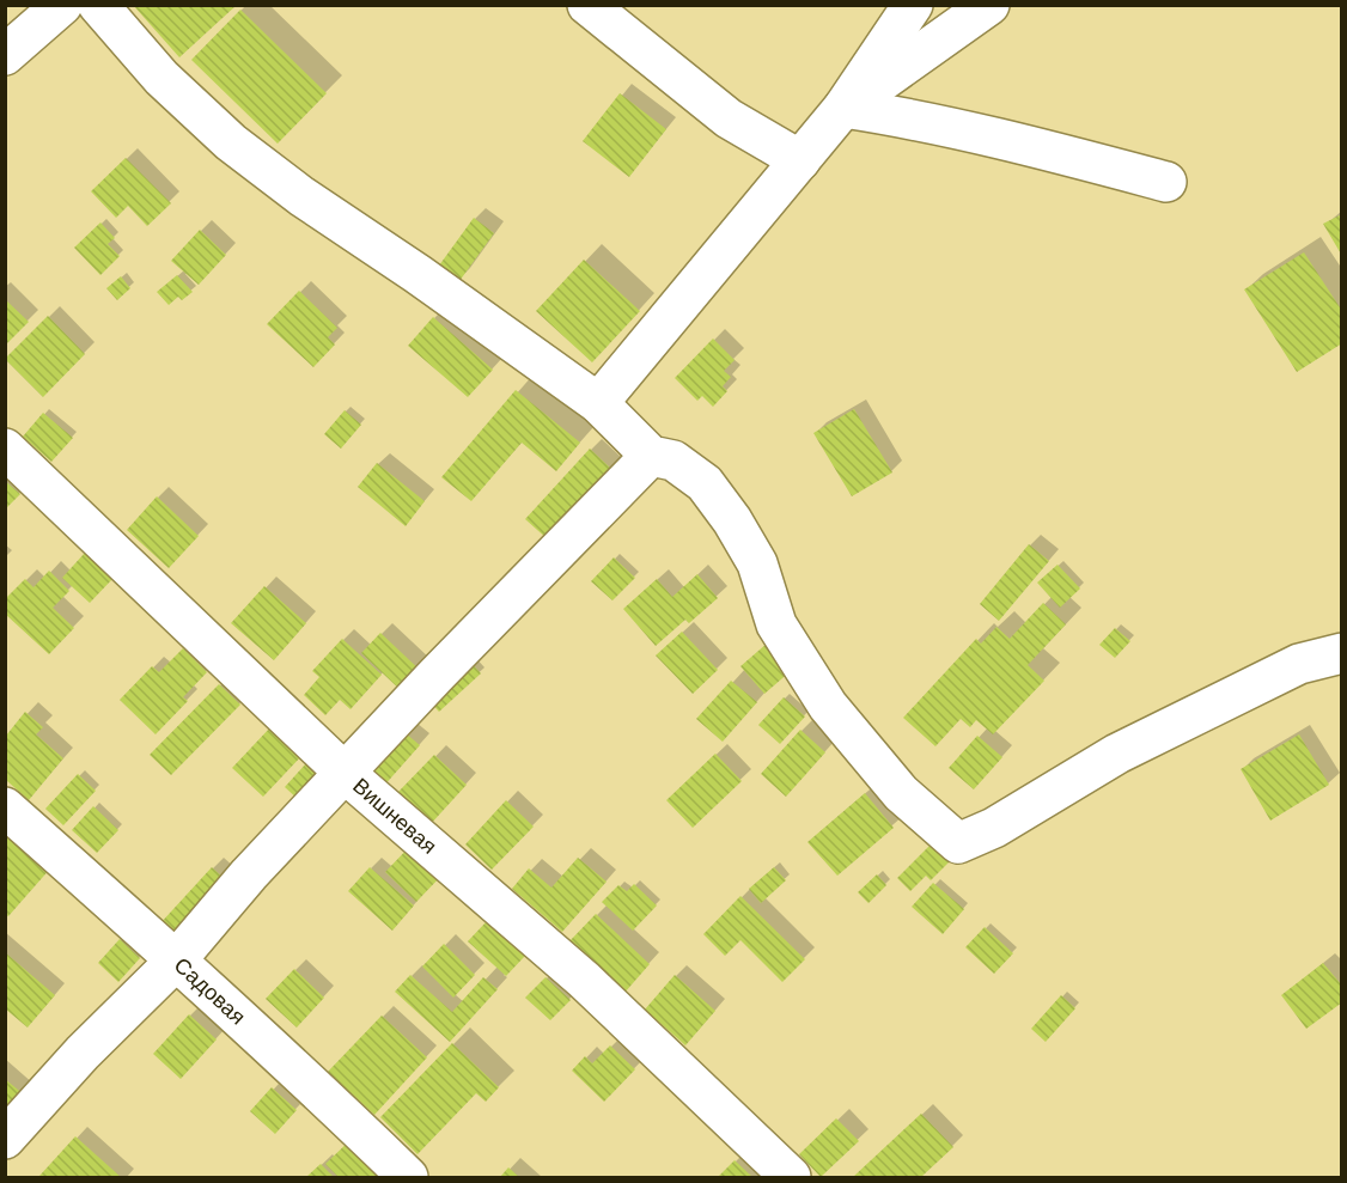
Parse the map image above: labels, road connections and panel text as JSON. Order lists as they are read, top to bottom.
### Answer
{
  "streets": {
    "street": ["Вишневая", "Садовая"]
  }
}
